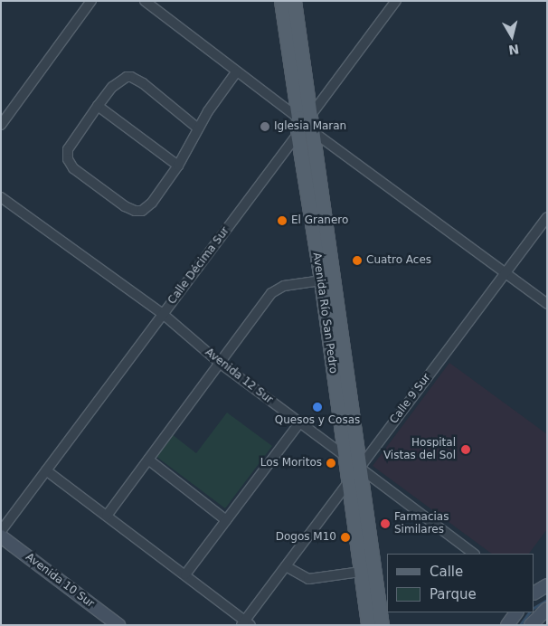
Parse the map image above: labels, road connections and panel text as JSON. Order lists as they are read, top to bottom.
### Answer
{
  "streets": {
    "main road": ["Avenida Río San Pedro", "Avenida 10 Sur"],
    "street": ["Calle Décima Sur", "Avenida 12 Sur", "Calle 9 Sur"]
  },
  "crossings": [
    ["Calle Décima Sur", "Avenida Río San Pedro"],
    ["Calle Décima Sur", "Avenida 12 Sur"],
    ["Avenida Río San Pedro", "Avenida 12 Sur"],
    ["Avenida Río San Pedro", "Calle 9 Sur"],
    ["Avenida 12 Sur", "Calle 9 Sur"]
  ],
  "places": [
    "Iglesia Maran",
    "El Granero",
    "Cuatro Aces",
    "Quesos y Cosas",
    "Hospital Vistas del Sol",
    "Los Moritos",
    "Farmacias Similares",
    "Dogos M10"
  ],
  "legend": ["Calle", "Parque"],
  "north": "bottom"
}
